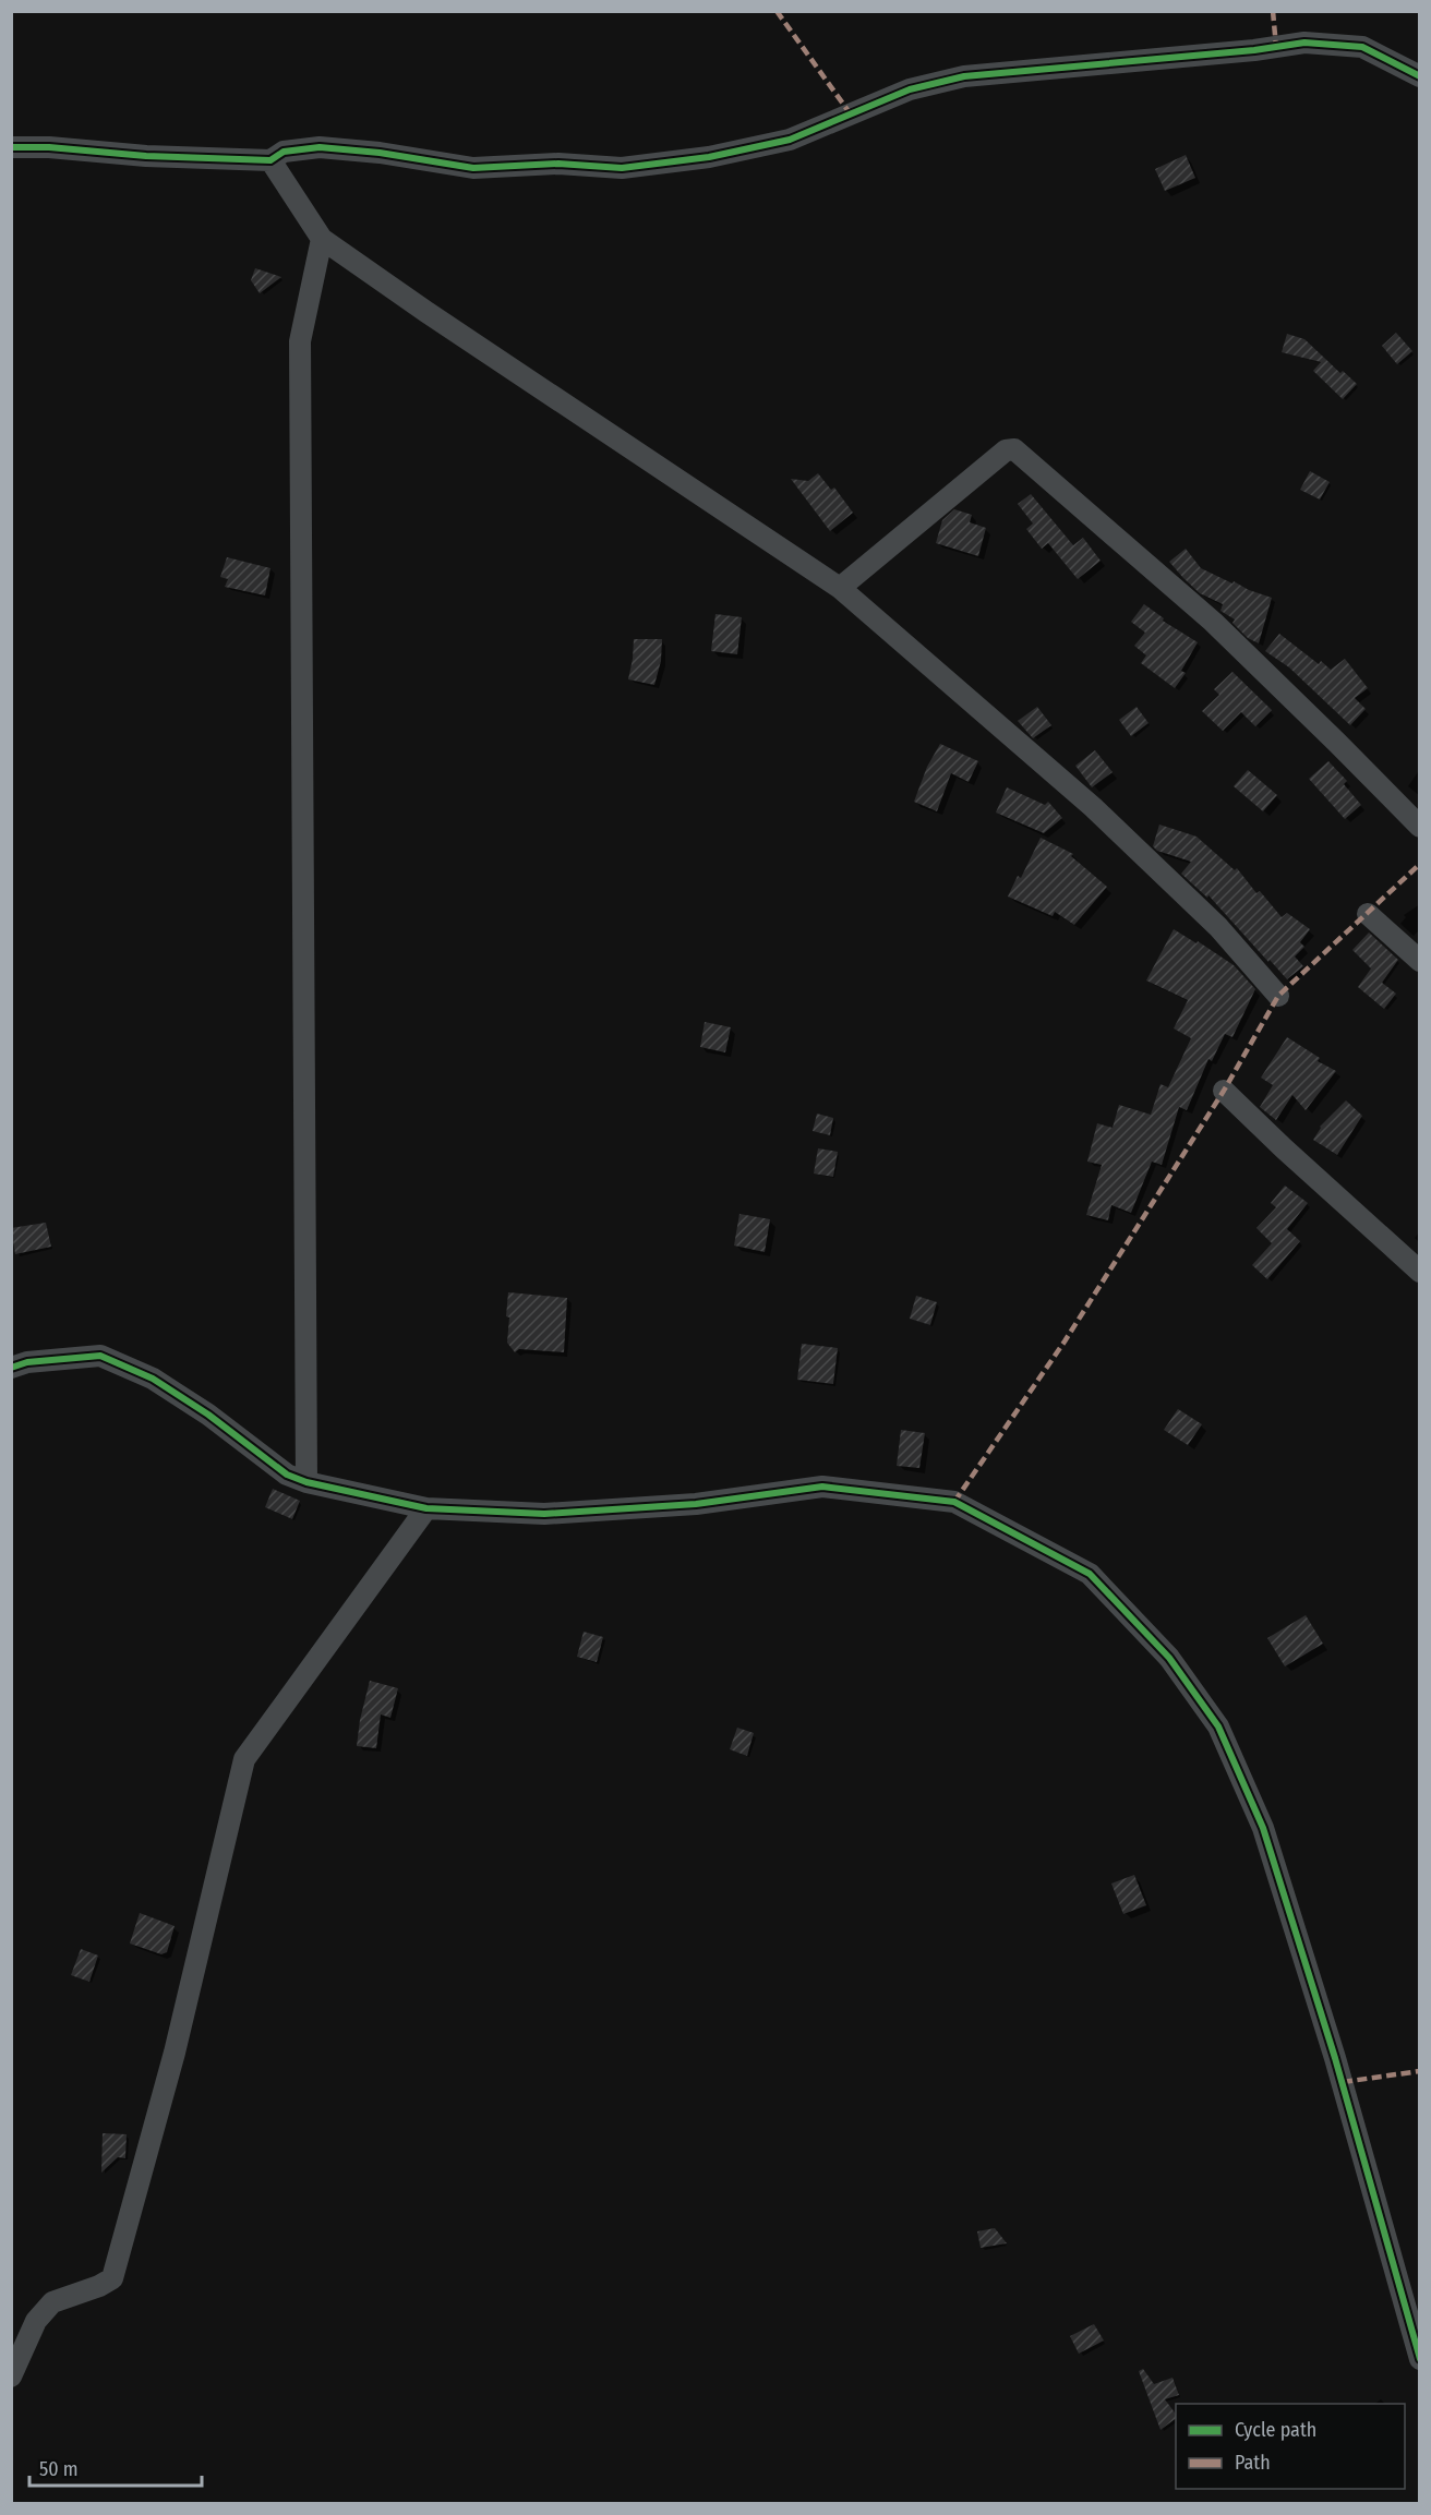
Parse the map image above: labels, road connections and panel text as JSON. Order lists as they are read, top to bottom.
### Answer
{
  "legend": ["Cycle path", "Path"],
  "scale_bar": "50 m"
}
